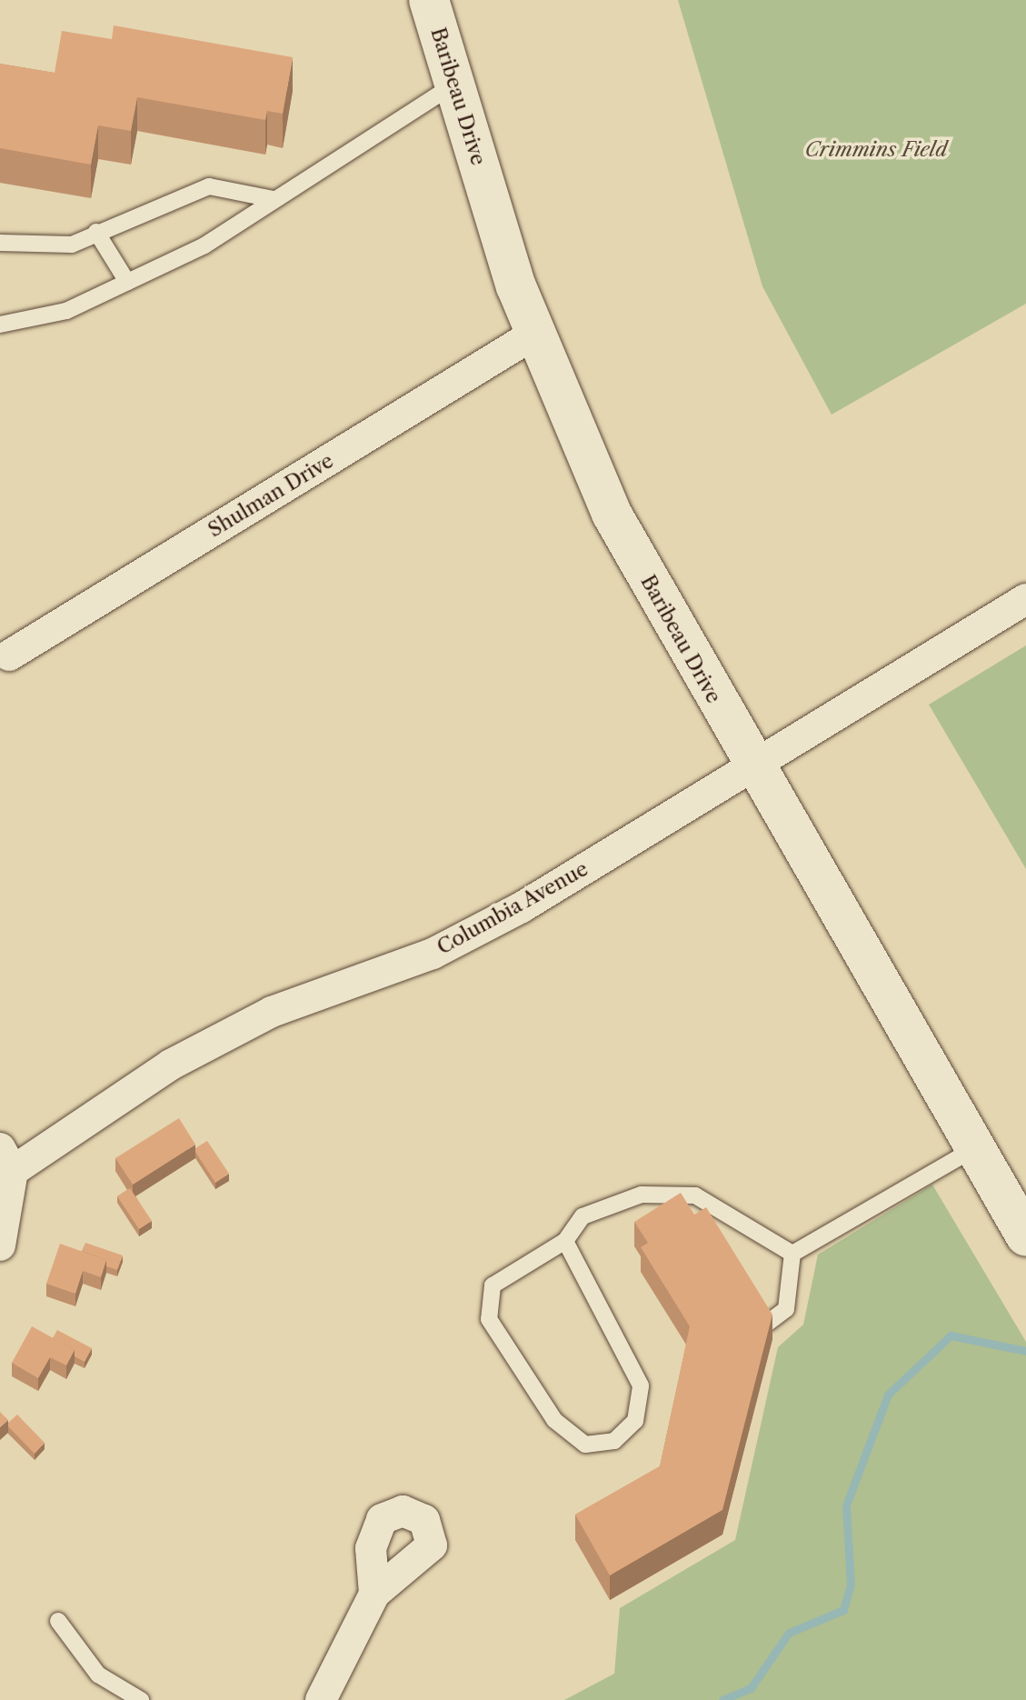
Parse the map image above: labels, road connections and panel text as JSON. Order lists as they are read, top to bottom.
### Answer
{
  "streets": {
    "street": ["Baribeau Drive", "Shulman Drive", "Columbia Avenue"]
  },
  "crossings": [
    ["Baribeau Drive", "Shulman Drive"],
    ["Baribeau Drive", "Columbia Avenue"]
  ],
  "parks": ["Crimmins Field"]
}
